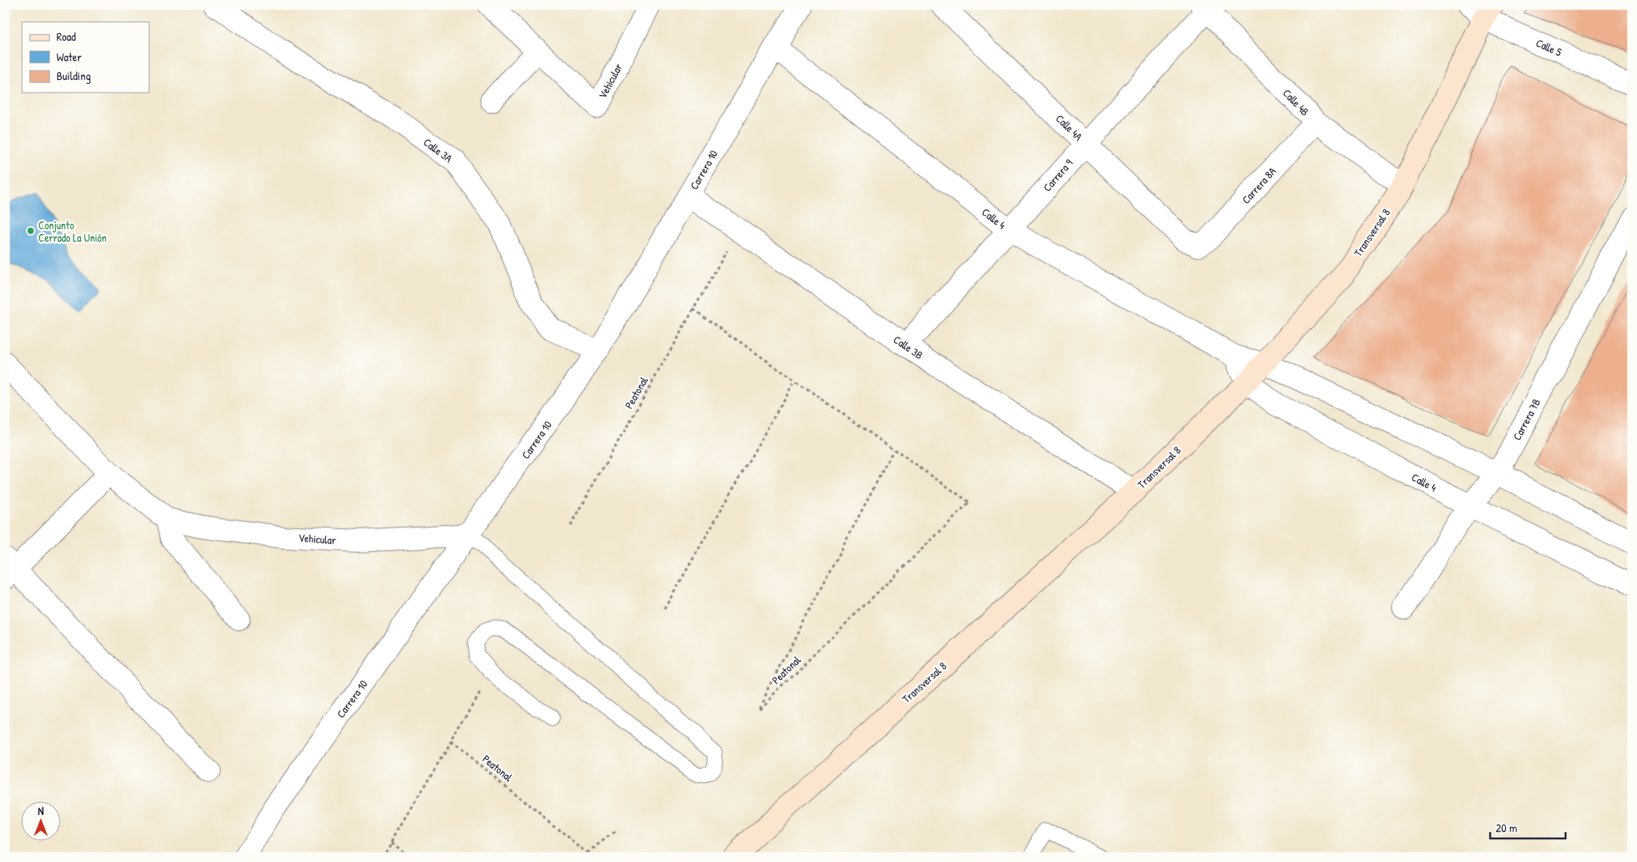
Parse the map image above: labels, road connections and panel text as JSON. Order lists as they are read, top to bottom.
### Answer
{
  "streets": {
    "street": [
      "Calle 5",
      "Vehicular",
      "Calle 4B",
      "Calle 4A",
      "Calle 3A",
      "Carrera 10",
      "Carrera 9",
      "Carrera 8A",
      "Calle 4",
      "Transversal 8",
      "Calle 3B",
      "Carrera 7B"
    ],
    "path": ["Peatonal"]
  },
  "crossings": [
    ["Calle 5", "Transversal 8"],
    ["Vehicular", "Carrera 10"],
    ["Calle 4B", "Carrera 9"],
    ["Calle 4B", "Carrera 8A"],
    ["Calle 4B", "Transversal 8"],
    ["Calle 4A", "Carrera 9"],
    ["Calle 4A", "Carrera 8A"],
    ["Calle 3A", "Carrera 10"],
    ["Carrera 10", "Calle 4"],
    ["Carrera 10", "Calle 3B"],
    ["Carrera 9", "Calle 4"],
    ["Carrera 9", "Calle 3B"],
    ["Calle 4", "Transversal 8"],
    ["Calle 4", "Carrera 7B"],
    ["Transversal 8", "Calle 3B"],
    ["Calle 3B", "Peatonal"]
  ],
  "places": ["Conjunto Cerrado La Unión"],
  "legend": ["Road", "Water", "Building"],
  "scale_bar": "20 m",
  "north": "top"
}
